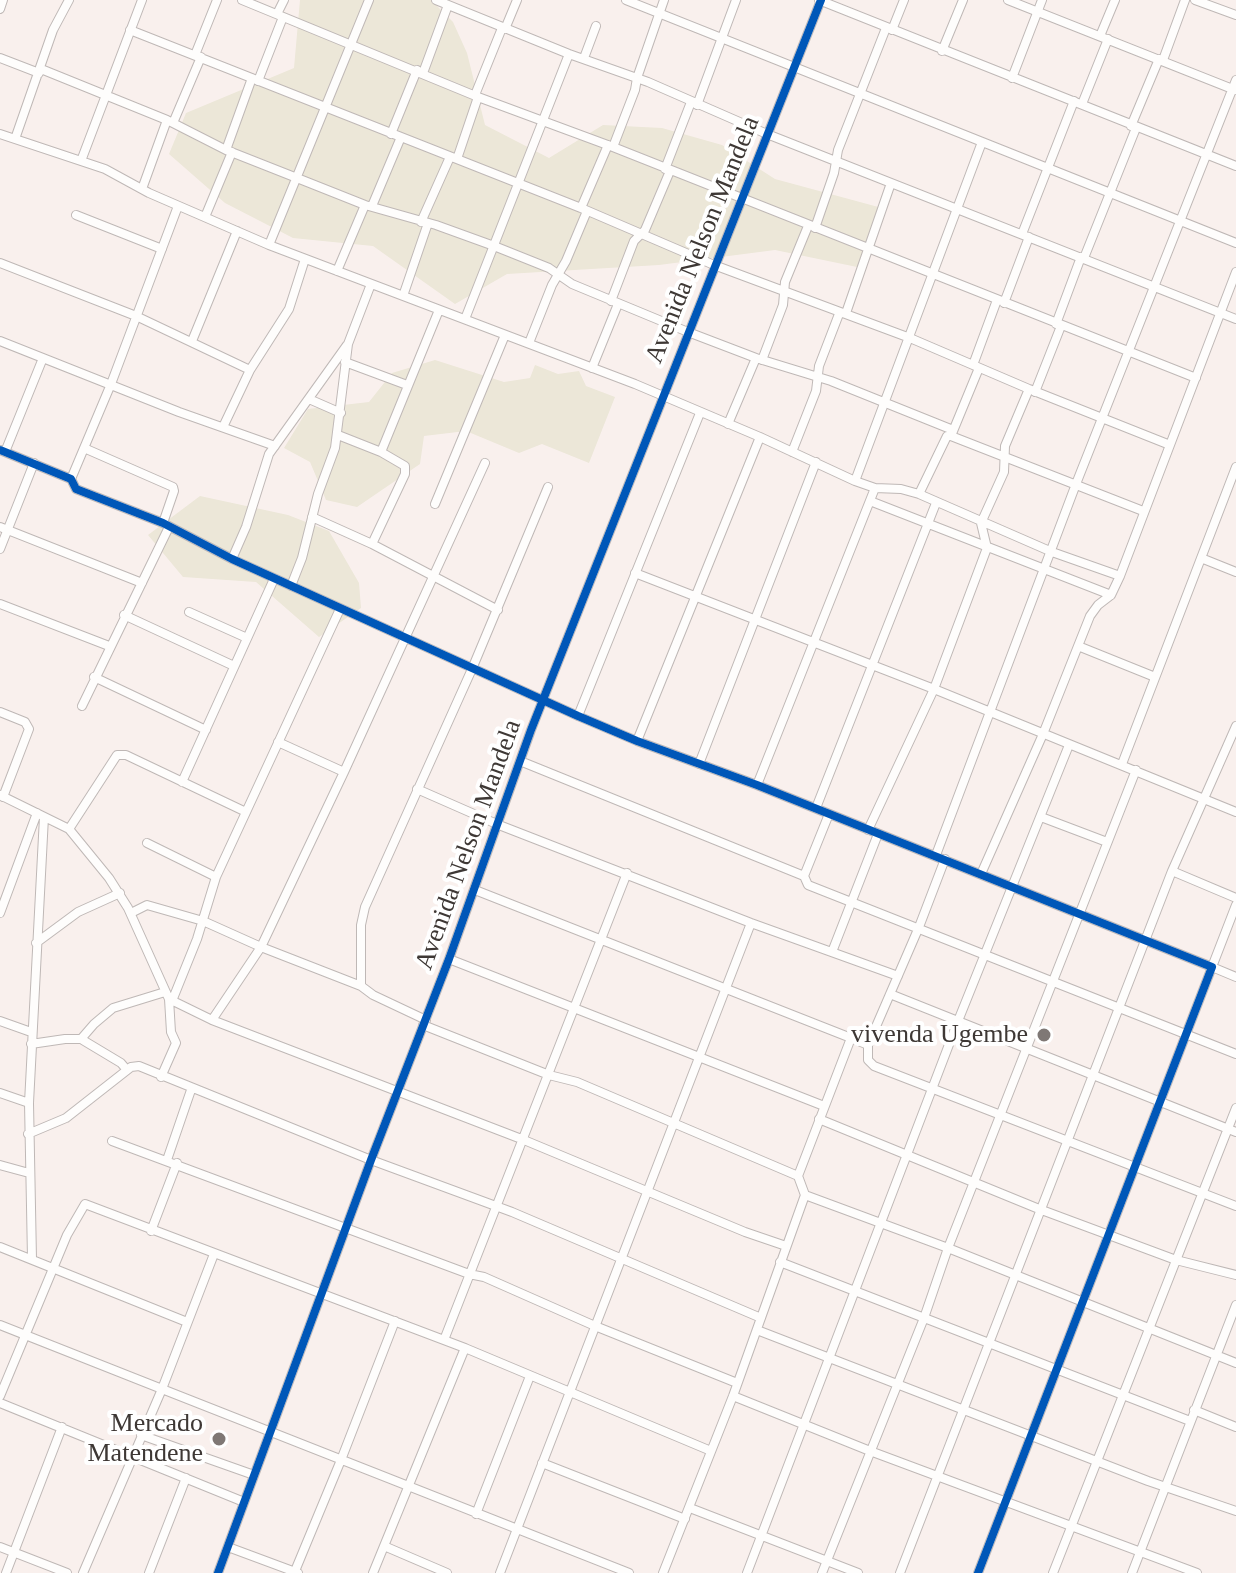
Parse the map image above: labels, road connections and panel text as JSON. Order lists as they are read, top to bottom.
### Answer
{
  "streets": {
    "street": ["Avenida Nelson Mandela"]
  },
  "places": ["vivenda Ugembe", "Mercado Matendene"]
}
